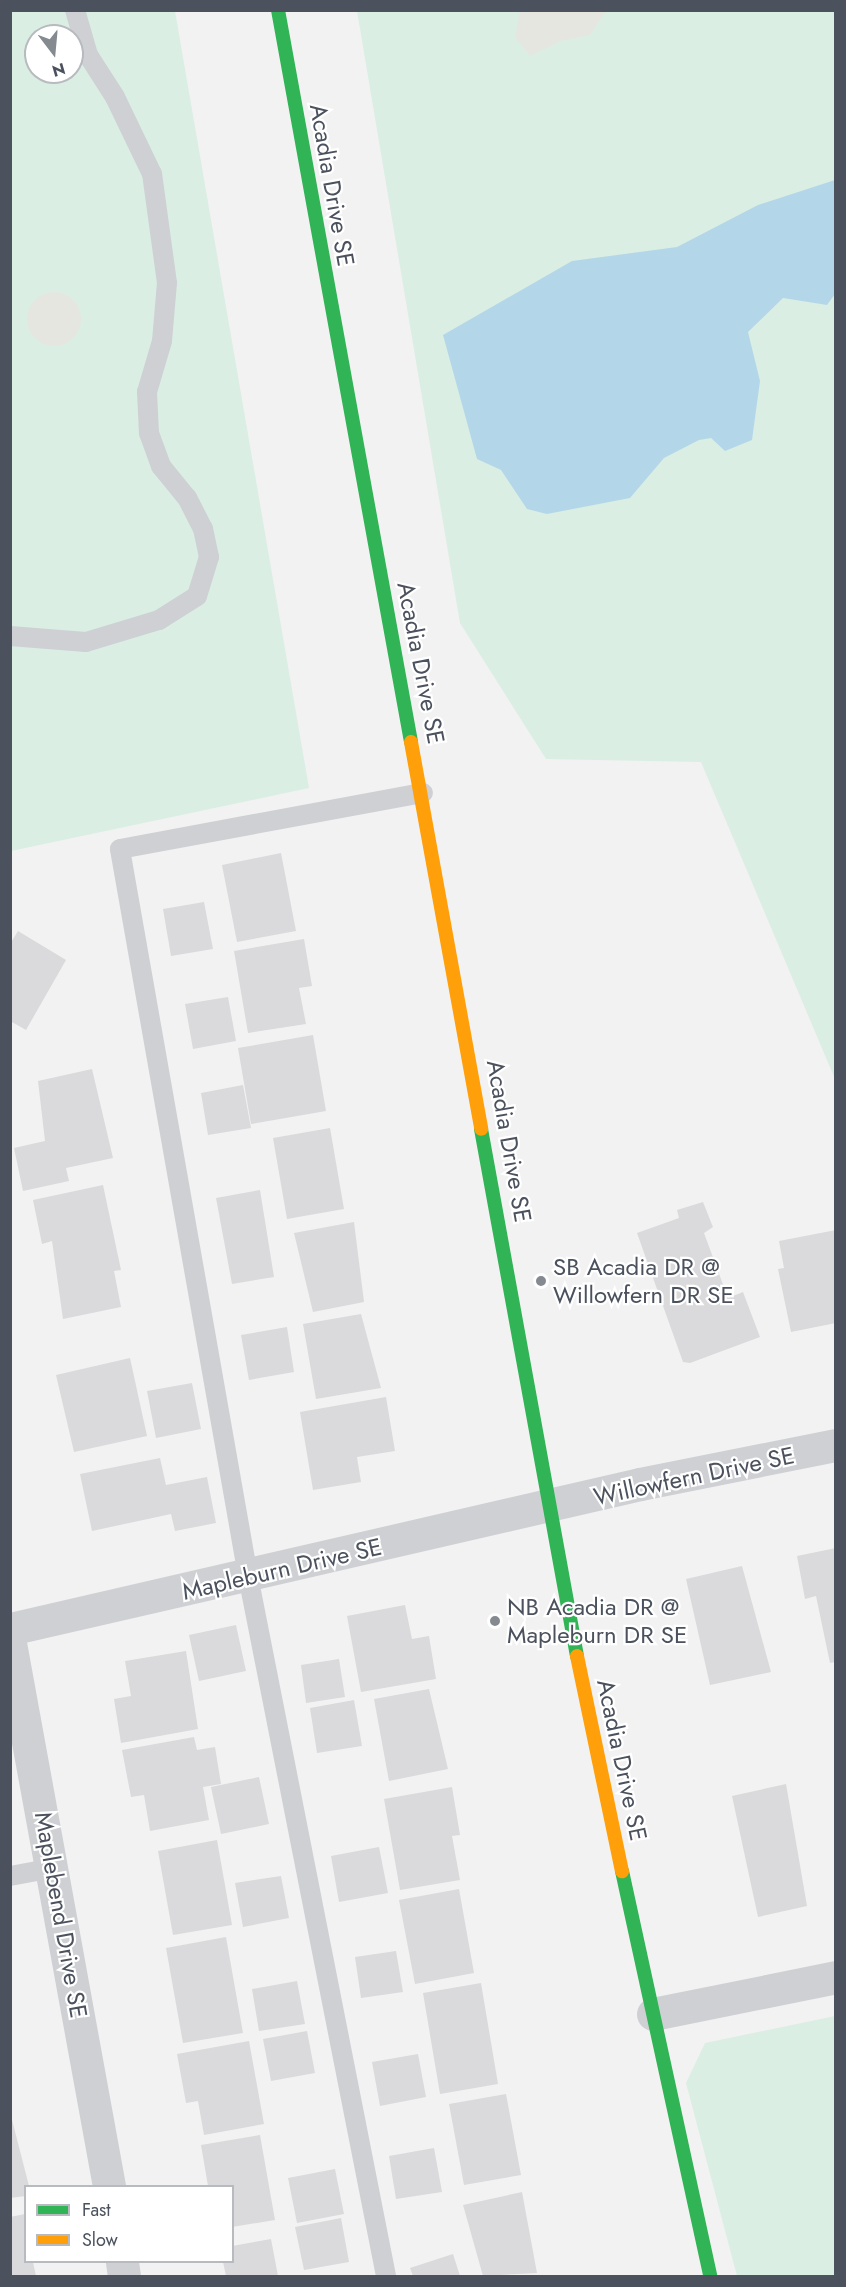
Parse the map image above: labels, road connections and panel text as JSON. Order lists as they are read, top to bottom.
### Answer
{
  "streets": {
    "street": [
      "Acadia Drive SE",
      "Willowfern Drive SE",
      "Mapleburn Drive SE",
      "Maplebend Drive SE"
    ]
  },
  "crossings": [
    ["Acadia Drive SE", "Willowfern Drive SE"],
    ["Acadia Drive SE", "Mapleburn Drive SE"],
    ["Willowfern Drive SE", "Mapleburn Drive SE"]
  ],
  "places": ["SB Acadia DR @ Willowfern DR SE", "NB Acadia DR @ Mapleburn DR SE"],
  "legend": ["Fast", "Slow"],
  "north": "bottom"
}
